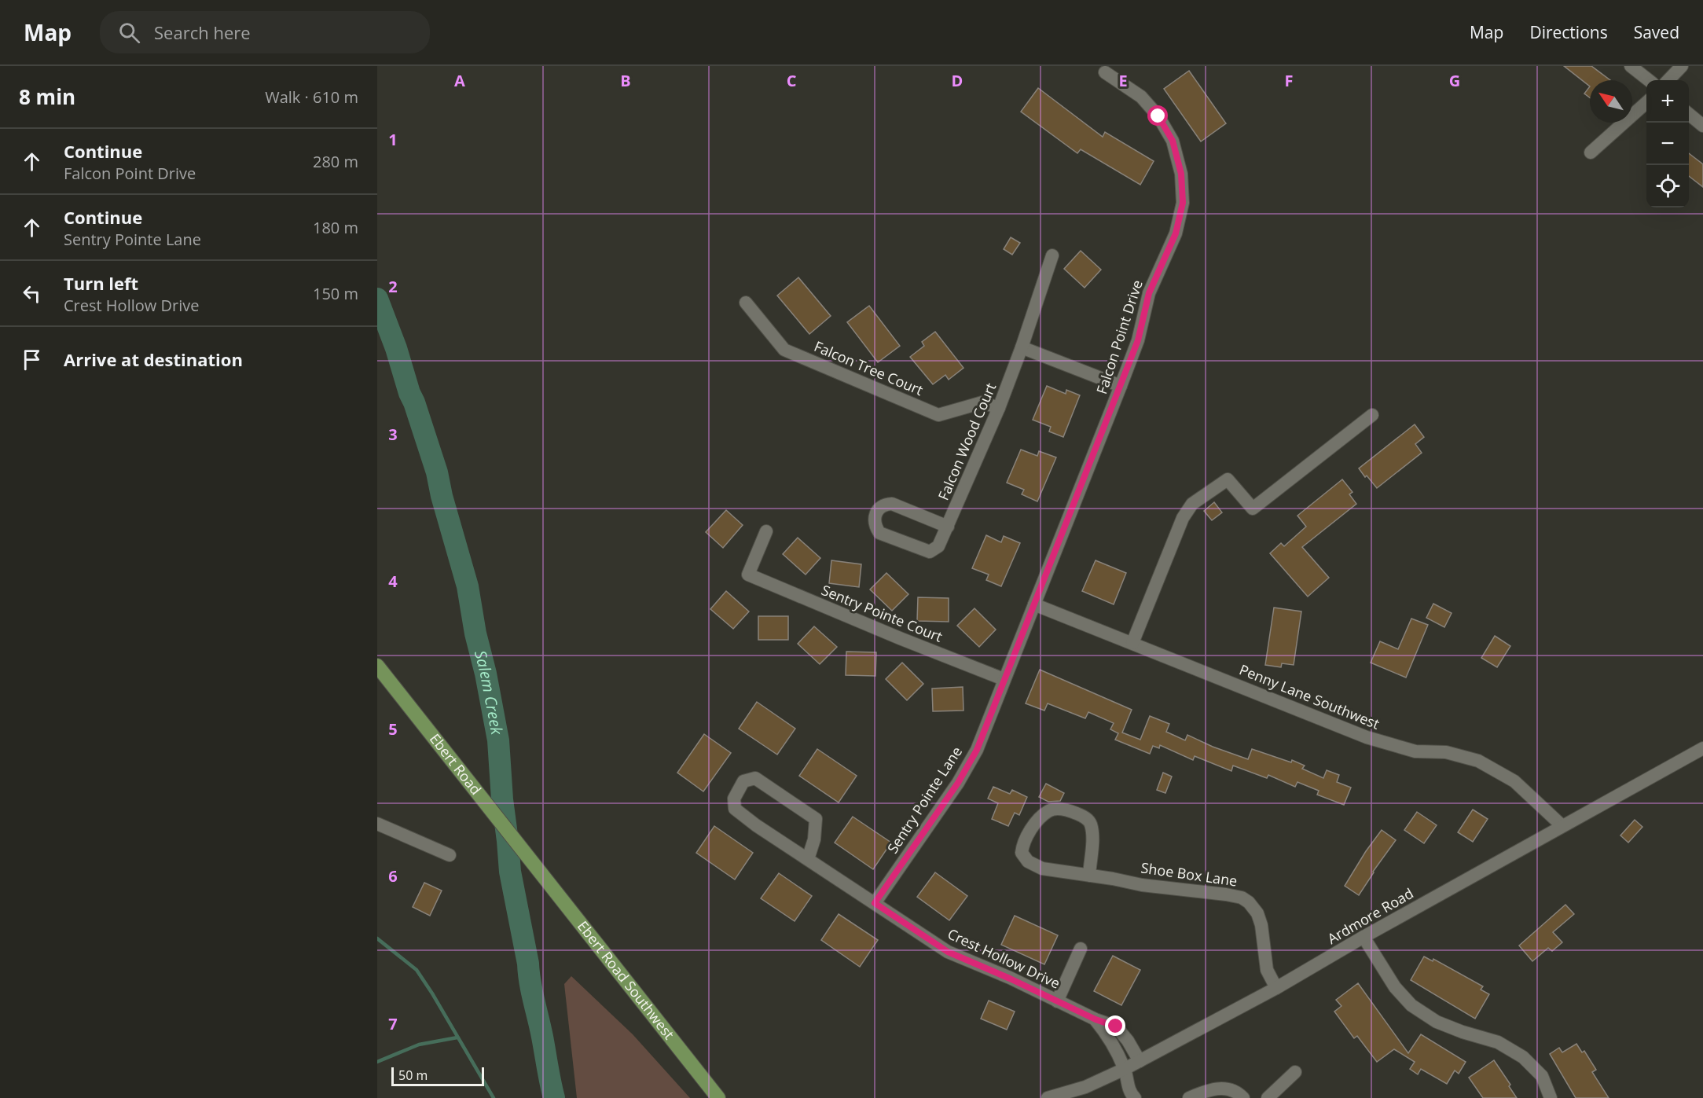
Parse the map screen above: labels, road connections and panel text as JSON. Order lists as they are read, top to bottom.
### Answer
{
  "streets": {
    "main road": ["Ebert Road", "Ebert Road Southwest"],
    "street": [
      "Falcon Point Drive",
      "Falcon Tree Court",
      "Falcon Wood Court",
      "Sentry Pointe Court",
      "Penny Lane Southwest",
      "Sentry Pointe Lane",
      "Shoe Box Lane",
      "Ardmore Road",
      "Crest Hollow Drive"
    ]
  },
  "crossings": [
    ["Falcon Point Drive", "Penny Lane Southwest"],
    ["Falcon Point Drive", "Sentry Pointe Lane"],
    ["Falcon Tree Court", "Falcon Wood Court"],
    ["Sentry Pointe Court", "Sentry Pointe Lane"],
    ["Penny Lane Southwest", "Sentry Pointe Lane"],
    ["Penny Lane Southwest", "Ardmore Road"],
    ["Ebert Road", "Ebert Road Southwest"],
    ["Sentry Pointe Lane", "Crest Hollow Drive"],
    ["Shoe Box Lane", "Ardmore Road"],
    ["Ardmore Road", "Crest Hollow Drive"]
  ],
  "water": ["Salem Creek"],
  "scale_bar": "50 m",
  "north": "top left",
  "page": {
    "header": "Map",
    "search": "Search here",
    "nav": ["Map", "Directions", "Saved"],
    "heading": ["8 min", "Walk · 610 m"],
    "map_buttons": ["+", "−"],
    "list": [
      ["Continue", "Falcon Point Drive", "280 m"],
      ["Continue", "Sentry Pointe Lane", "180 m"],
      ["Turn left", "Crest Hollow Drive", "150 m"],
      "Arrive at destination"
    ],
    "scale": "50 m"
  },
  "grid": {
    "columns": [
      "A",
      "B",
      "C",
      "D",
      "E",
      "F",
      "G"
    ],
    "rows": [
      "1",
      "2",
      "3",
      "4",
      "5",
      "6",
      "7"
    ]
  }
}
